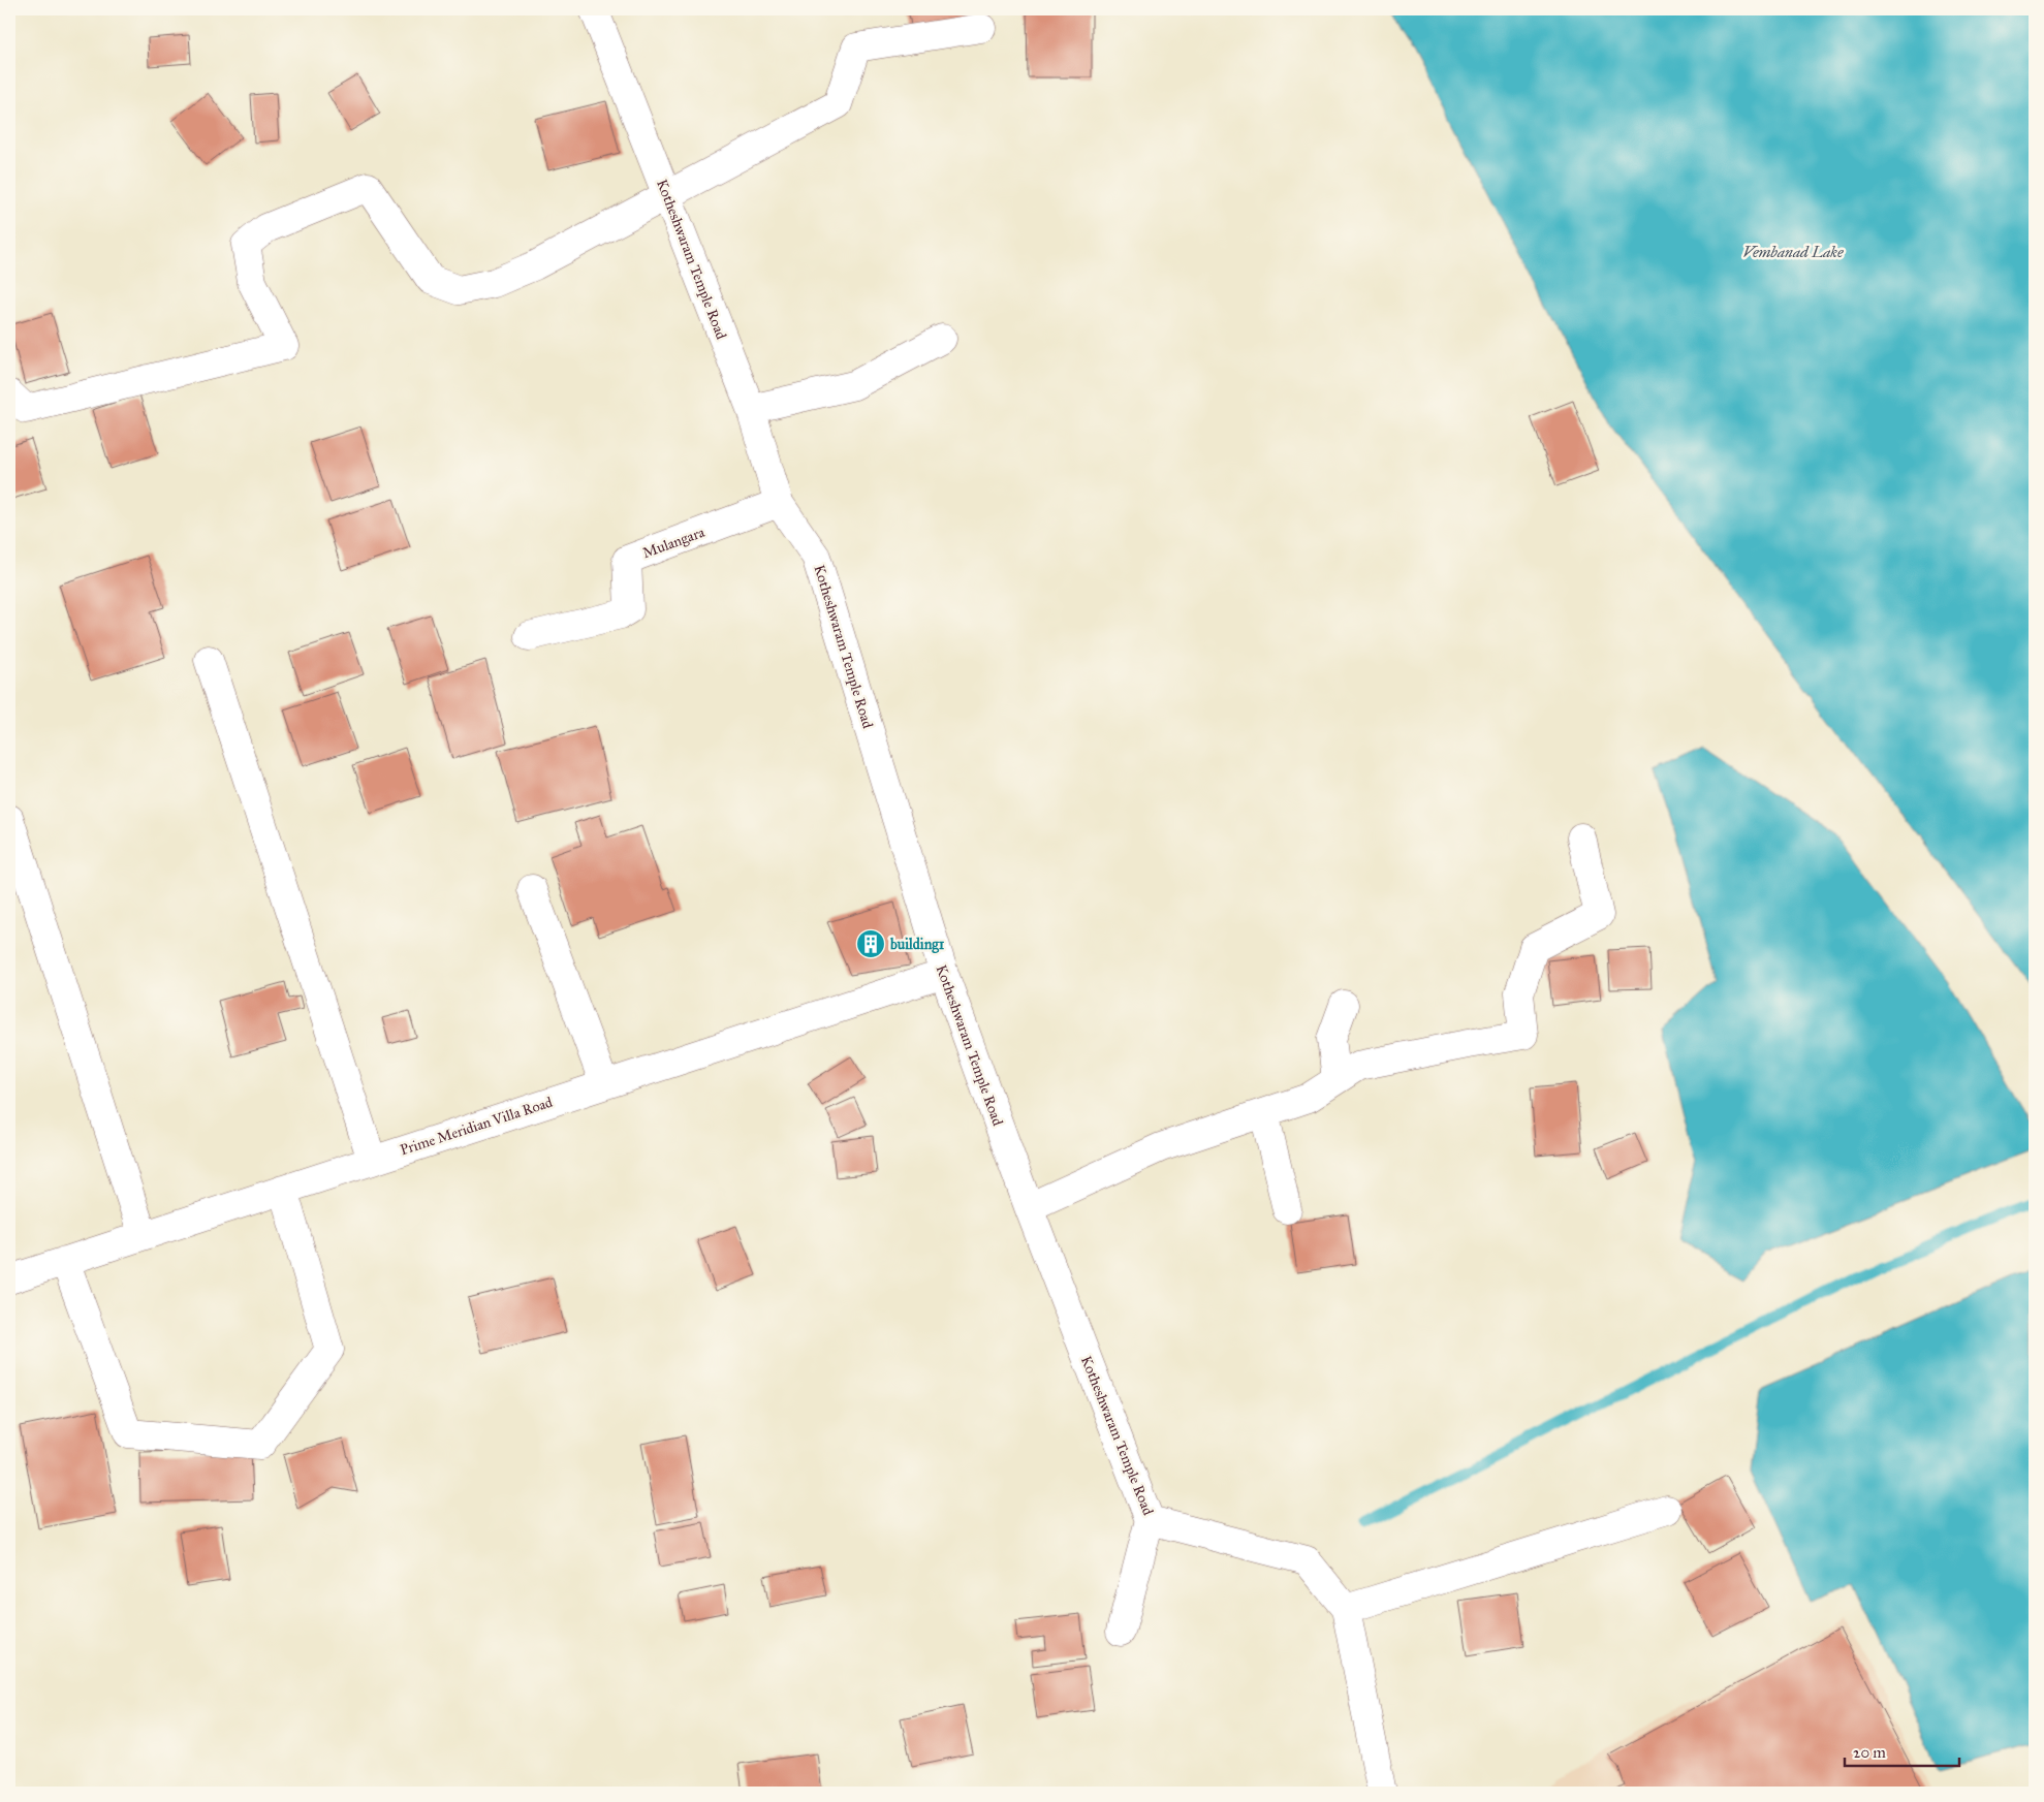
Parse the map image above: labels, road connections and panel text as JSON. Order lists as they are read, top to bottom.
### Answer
{
  "streets": {
    "street": ["Kotheshwaram Temple Road", "Mulangara", "Prime Meridian Villa Road"]
  },
  "crossings": [
    ["Kotheshwaram Temple Road", "Mulangara"],
    ["Kotheshwaram Temple Road", "Prime Meridian Villa Road"]
  ],
  "water": ["Vembanad Lake"],
  "places": {
    "building": ["building1"]
  },
  "scale_bar": "20 m"
}
